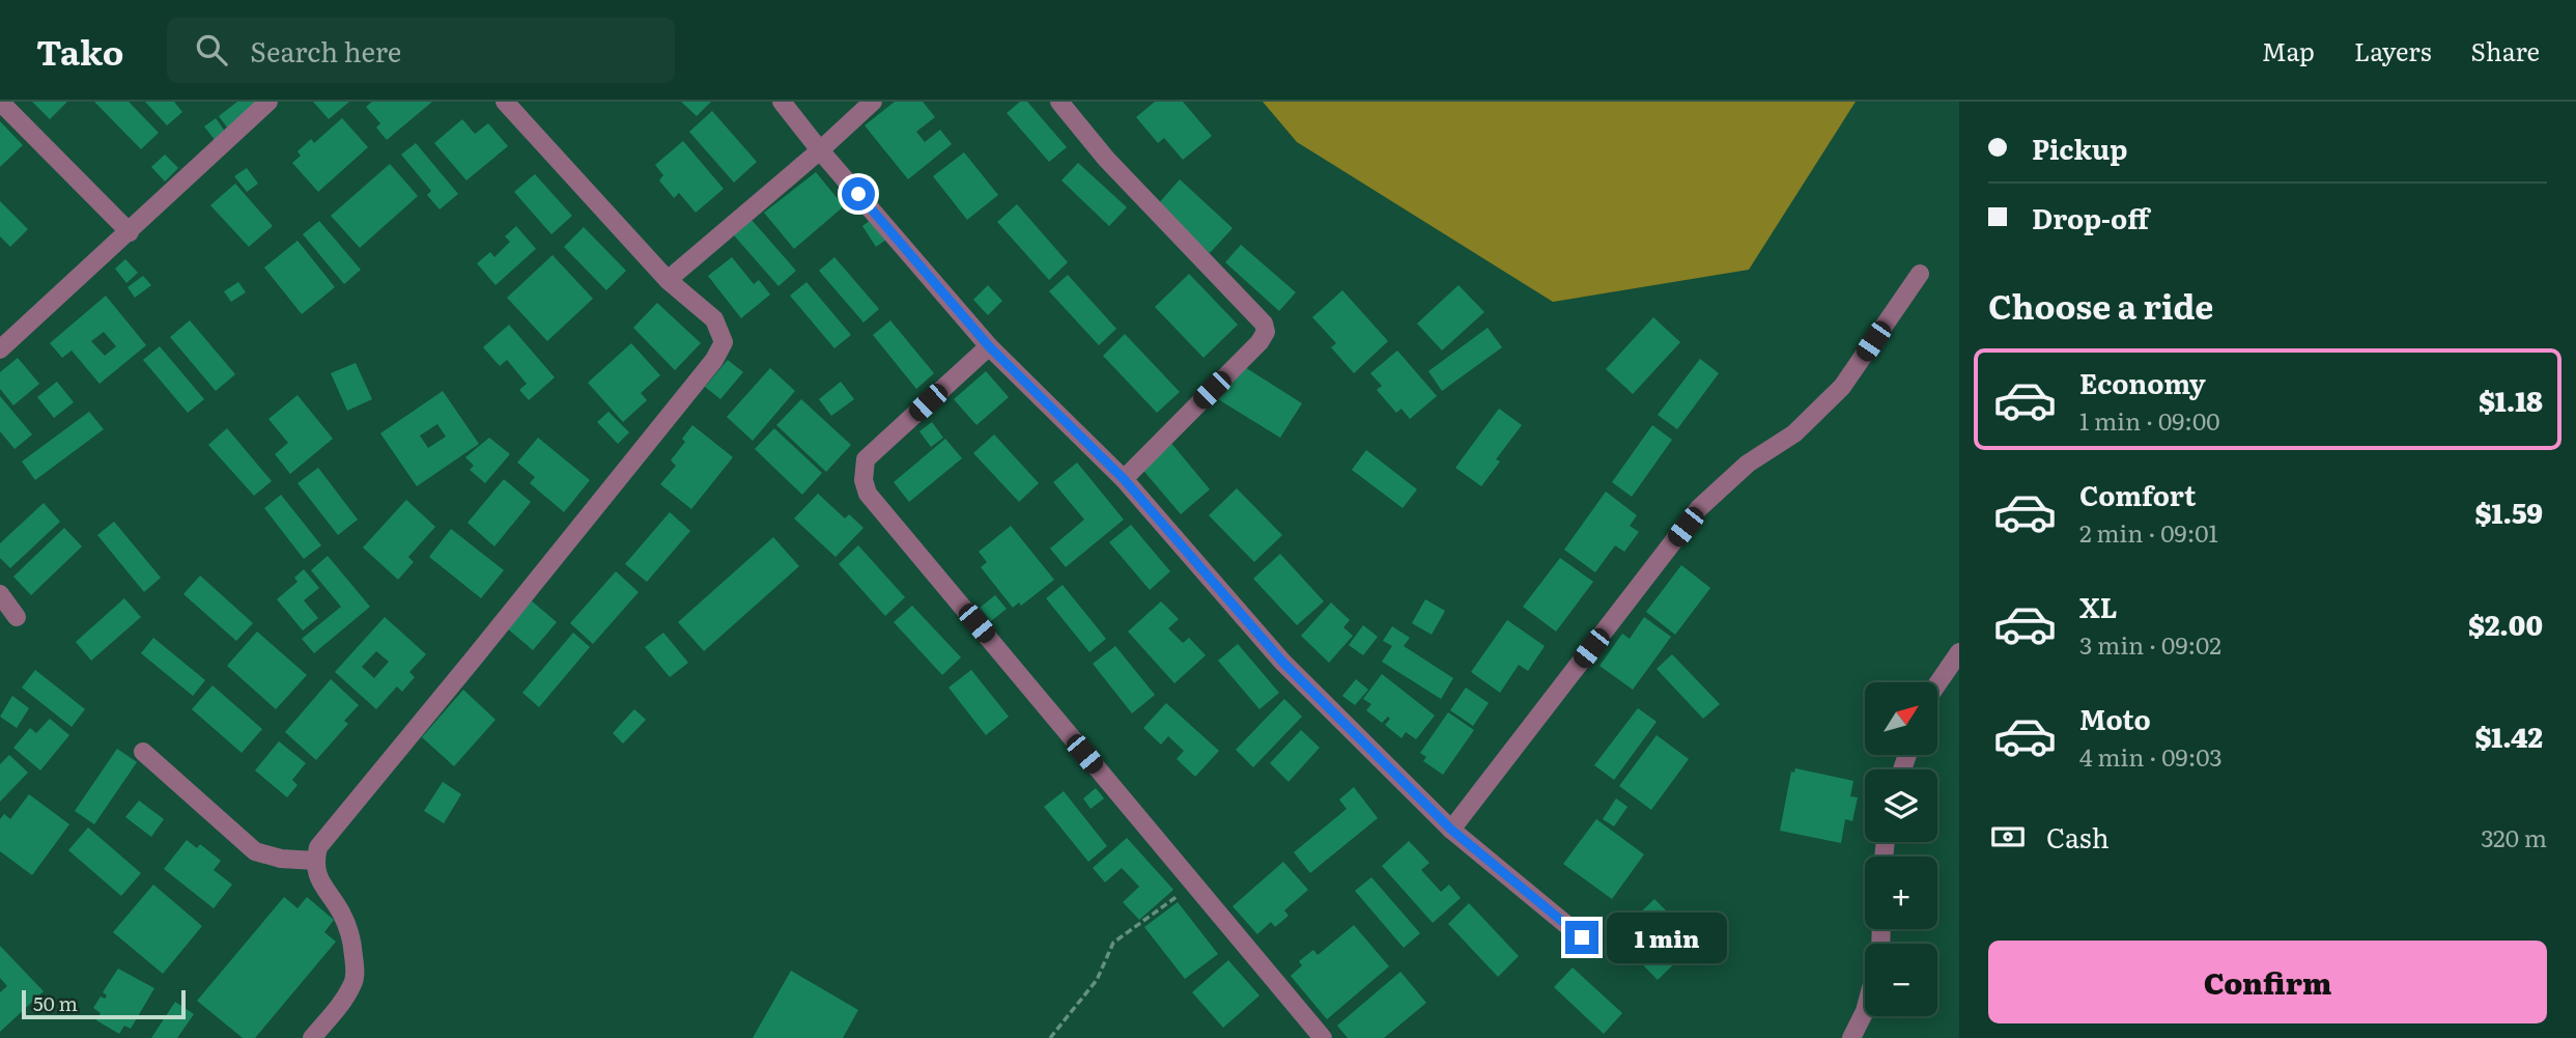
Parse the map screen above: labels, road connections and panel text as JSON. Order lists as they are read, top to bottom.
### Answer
{
  "scale_bar": "50 m",
  "north": "top right",
  "page": {
    "header": "Tako",
    "search": "Search here",
    "nav": ["Map", "Layers", "Share"],
    "banner": ["Pickup", "Drop-off"],
    "heading": "Choose a ride",
    "list": [
      {
        "name": "Economy",
        "note": "1 min · 09:00",
        "value": "$1.18"
      },
      {
        "name": "Comfort",
        "note": "2 min · 09:01",
        "value": "$1.59"
      },
      {
        "name": "XL",
        "note": "3 min · 09:02",
        "value": "$2.00"
      },
      {
        "name": "Moto",
        "note": "4 min · 09:03",
        "value": "$1.42"
      }
    ],
    "map_buttons": ["+", "−"],
    "pay": ["Cash", "320 m"],
    "bubble": "1 min",
    "buttons": "Confirm",
    "scale": "50 m"
  }
}
